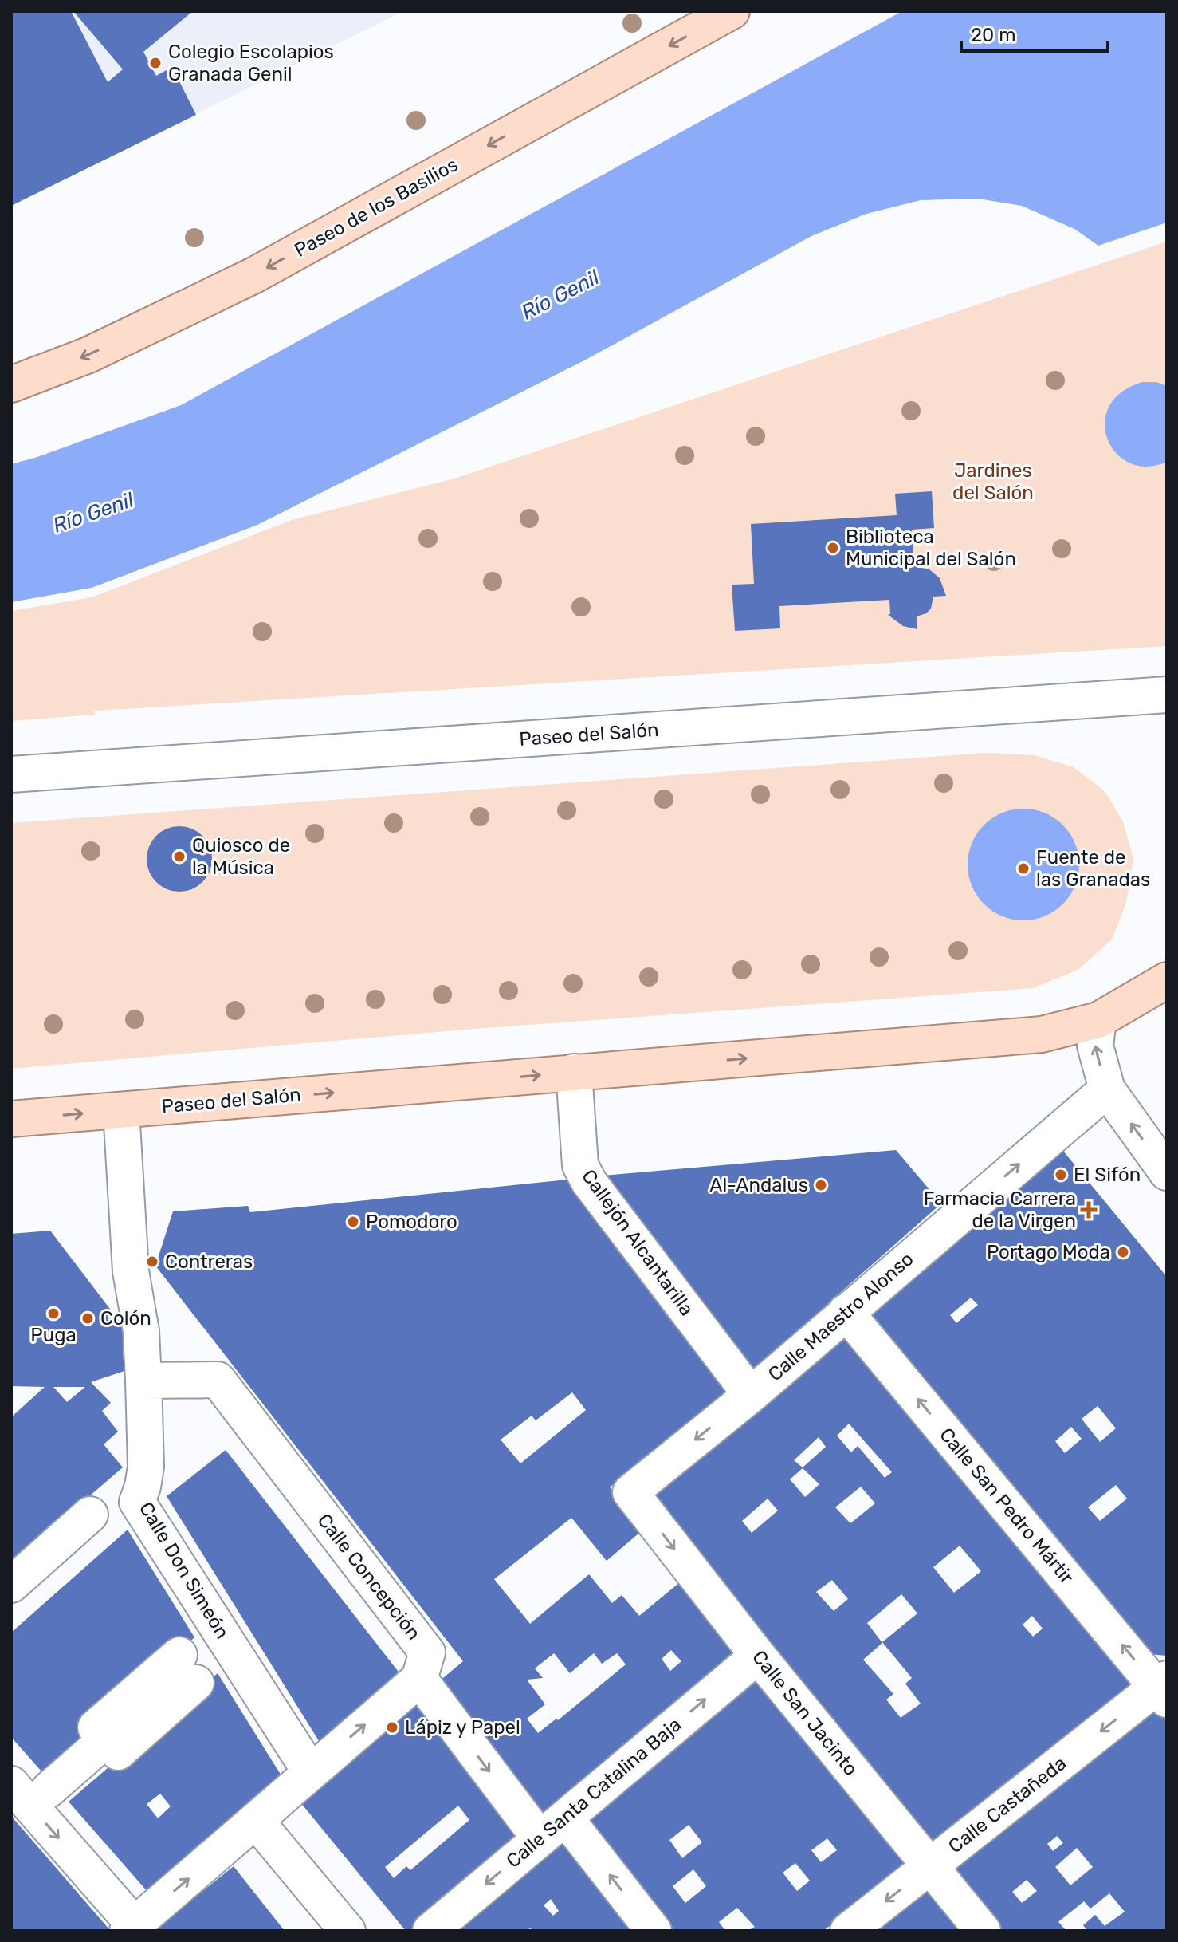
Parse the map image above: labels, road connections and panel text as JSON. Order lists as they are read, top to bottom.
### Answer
{
  "streets": {
    "main road": ["Paseo de los Basilios", "Paseo del Salón"],
    "street": [
      "Callejón Alcantarilla",
      "Calle Maestro Alonso",
      "Calle San Pedro Mártir",
      "Calle Don Simeón",
      "Calle Concepción",
      "Calle San Jacinto",
      "Calle Santa Catalina Baja",
      "Calle Castañeda"
    ]
  },
  "crossings": [
    ["Paseo del Salón", "Callejón Alcantarilla"],
    ["Paseo del Salón", "Calle Don Simeón"],
    ["Callejón Alcantarilla", "Calle Maestro Alonso"],
    ["Calle Maestro Alonso", "Calle San Pedro Mártir"],
    ["Calle Maestro Alonso", "Calle San Jacinto"],
    ["Calle San Pedro Mártir", "Calle Castañeda"],
    ["Calle Don Simeón", "Calle Concepción"],
    ["Calle San Jacinto", "Calle Santa Catalina Baja"],
    ["Calle San Jacinto", "Calle Castañeda"]
  ],
  "one_way": [
    "Paseo de los Basilios",
    "Paseo del Salón",
    "Calle San Pedro Mártir",
    "Calle Castañeda"
  ],
  "water": ["Río Genil"],
  "parks": ["Jardines del Salón"],
  "places": {
    "other": [
      "Colegio Escolapios Granada Genil",
      "Biblioteca Municipal del Salón",
      "Quiosco de la Música",
      "Fuente de las Granadas",
      "El Sifón",
      "Al-Andalus",
      "Pomodoro",
      "Portago Moda",
      "Contreras",
      "Puga",
      "Colón",
      "Lápiz y Papel"
    ],
    "health": ["Farmacia Carrera de la Virgen"]
  },
  "scale_bar": "20 m"
}
